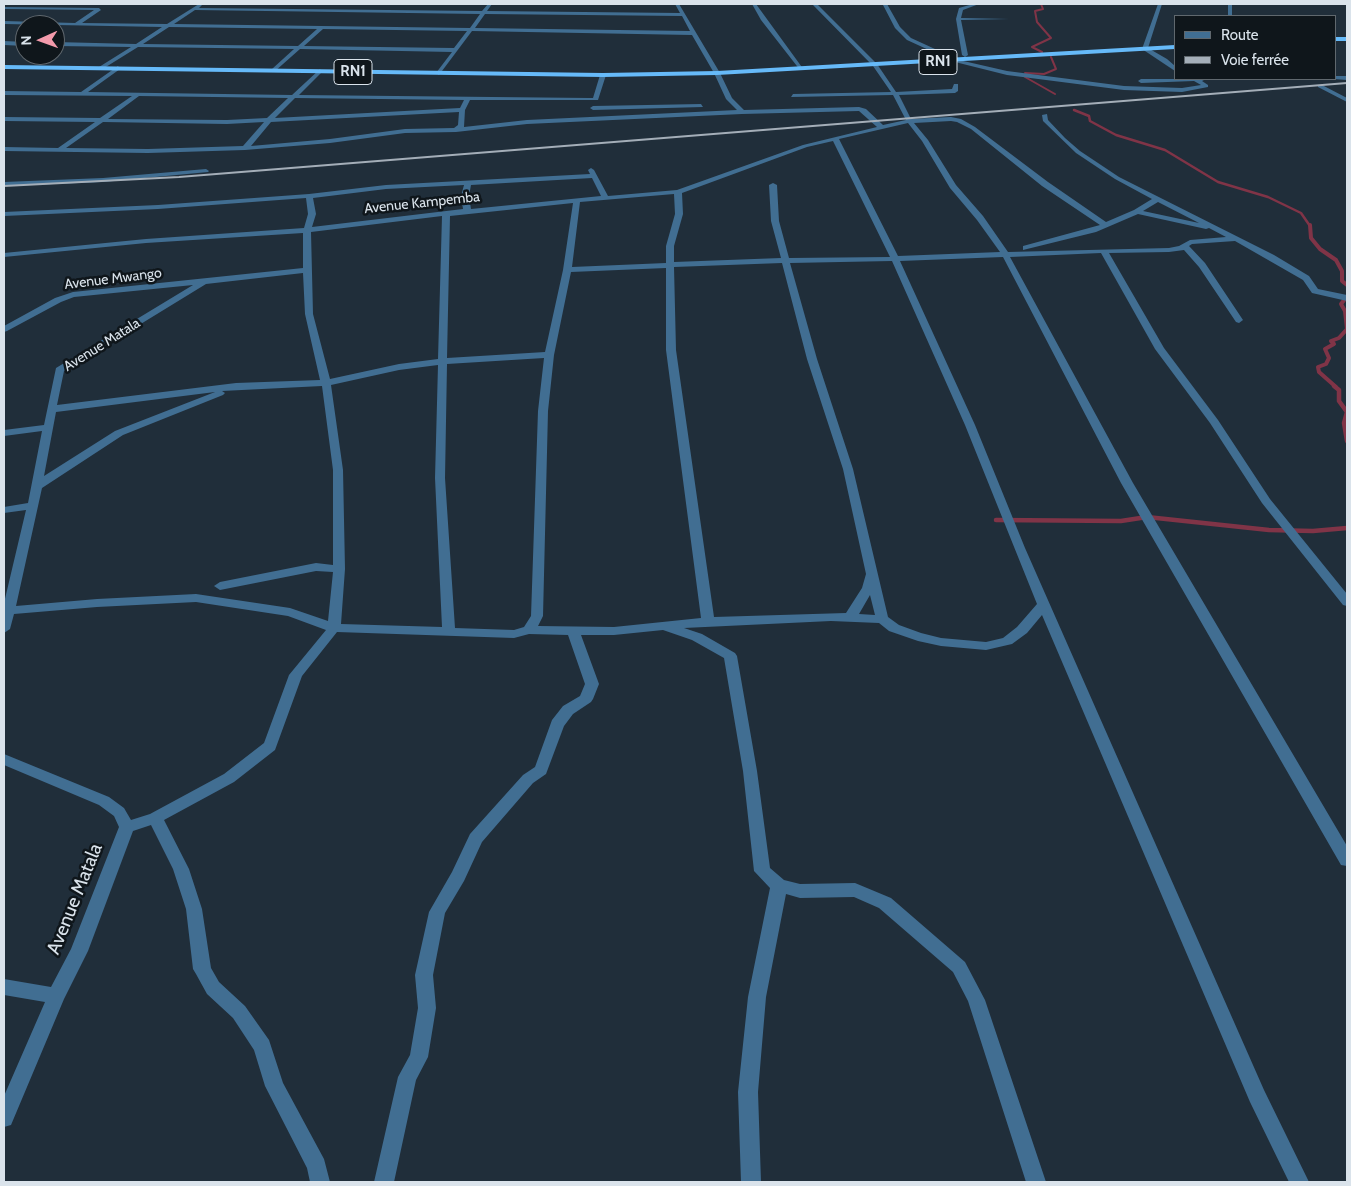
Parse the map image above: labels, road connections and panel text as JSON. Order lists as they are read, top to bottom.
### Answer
{
  "streets": {
    "highway": ["RN1"],
    "street": ["Avenue Kampemba", "Avenue Mwango", "Avenue Matala"]
  },
  "crossings": [
    ["Avenue Mwango", "Avenue Matala"]
  ],
  "legend": ["Route", "Voie ferrée"],
  "north": "left"
}
